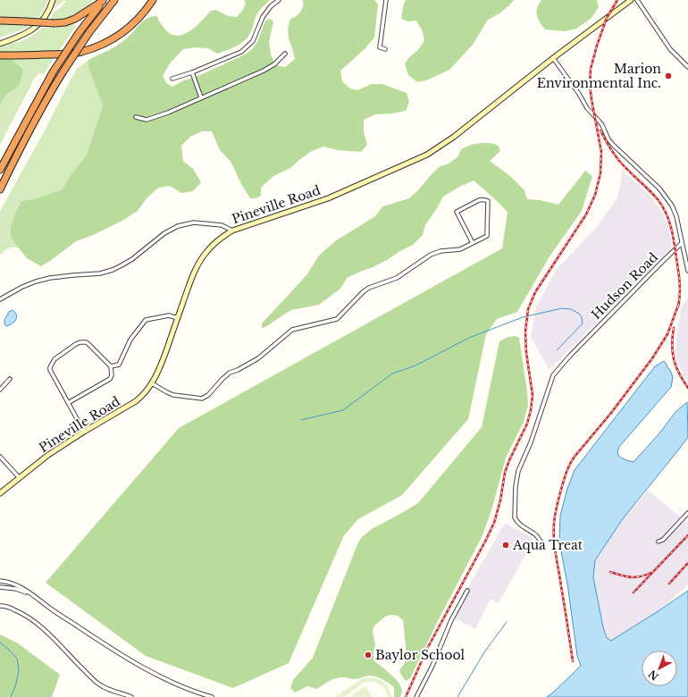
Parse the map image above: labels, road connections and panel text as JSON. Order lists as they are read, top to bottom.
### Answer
{
  "streets": {
    "main road": ["Pineville Road"],
    "street": ["Hudson Road"]
  },
  "places": ["Marion Environmental Inc.", "Aqua Treat", "Baylor School"],
  "north": "bottom left"
}
